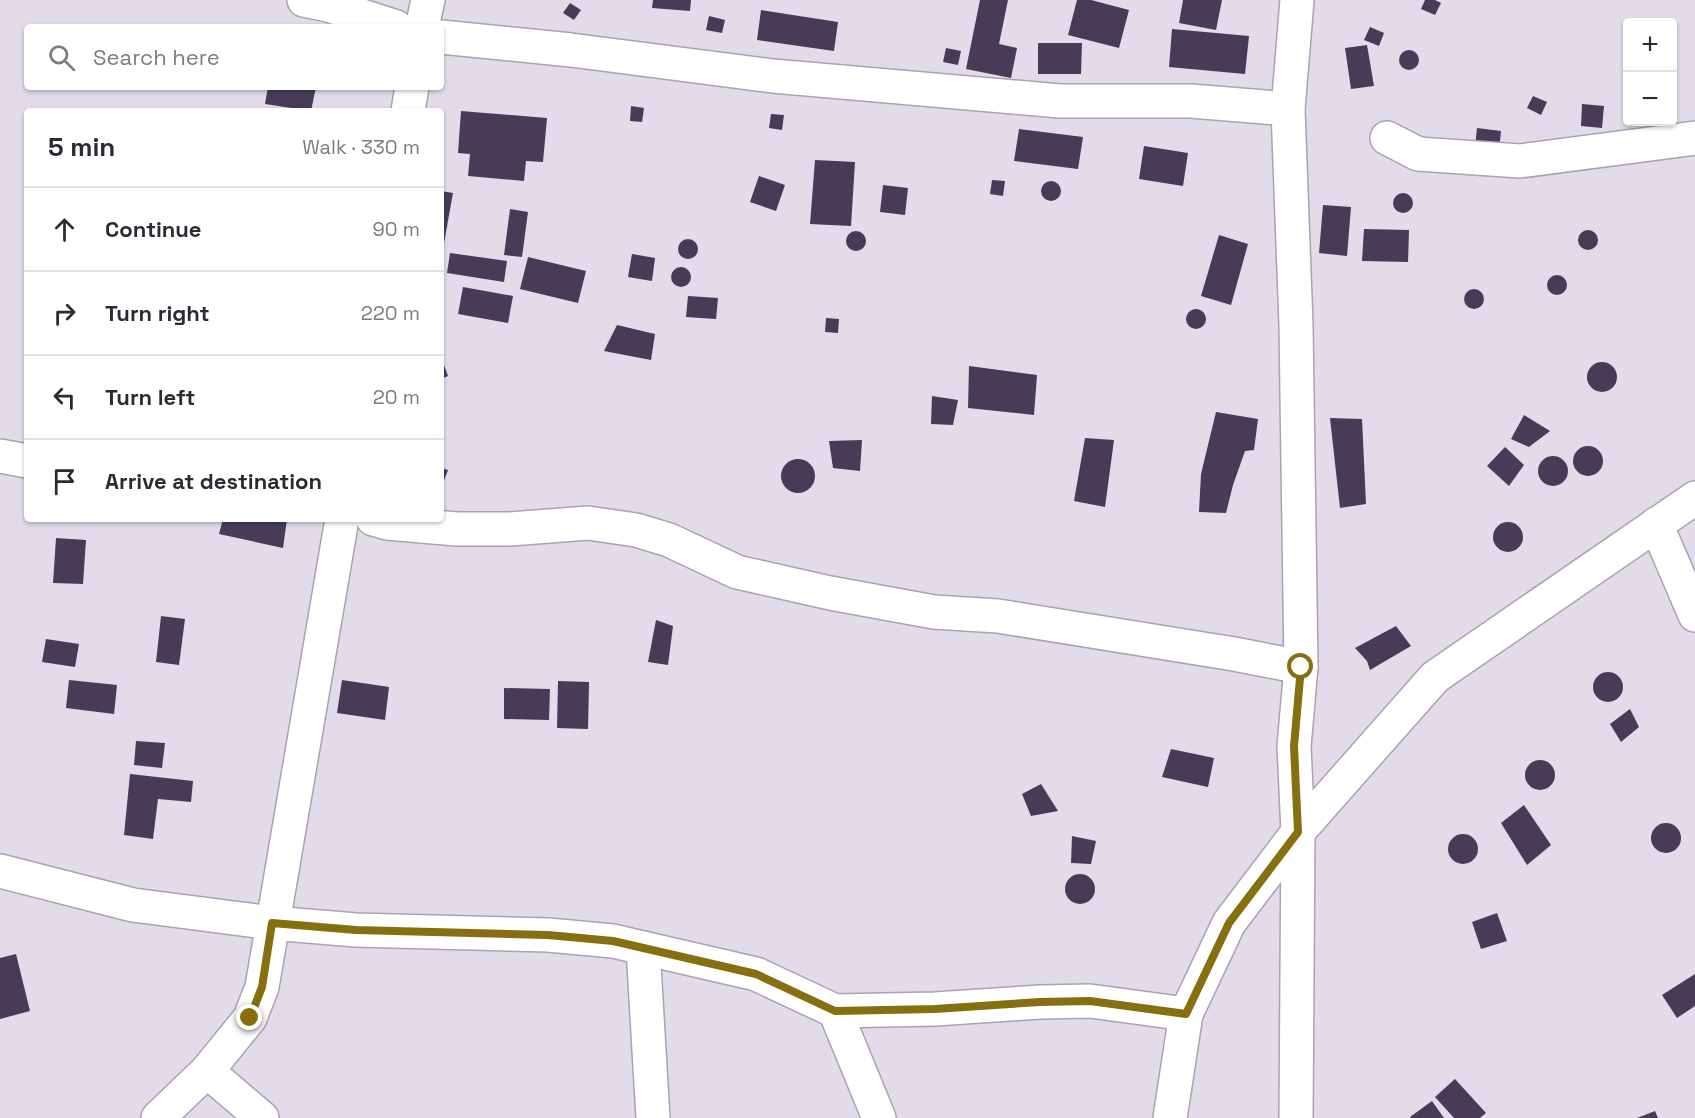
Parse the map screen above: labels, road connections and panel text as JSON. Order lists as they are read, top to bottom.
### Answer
{
  "page": {
    "map_buttons": ["+", "−"],
    "search": "Search here",
    "heading": ["5 min", "Walk · 330 m"],
    "list": [
      ["Continue", "90 m"],
      ["Turn right", "220 m"],
      ["Turn left", "20 m"],
      "Arrive at destination"
    ]
  }
}
